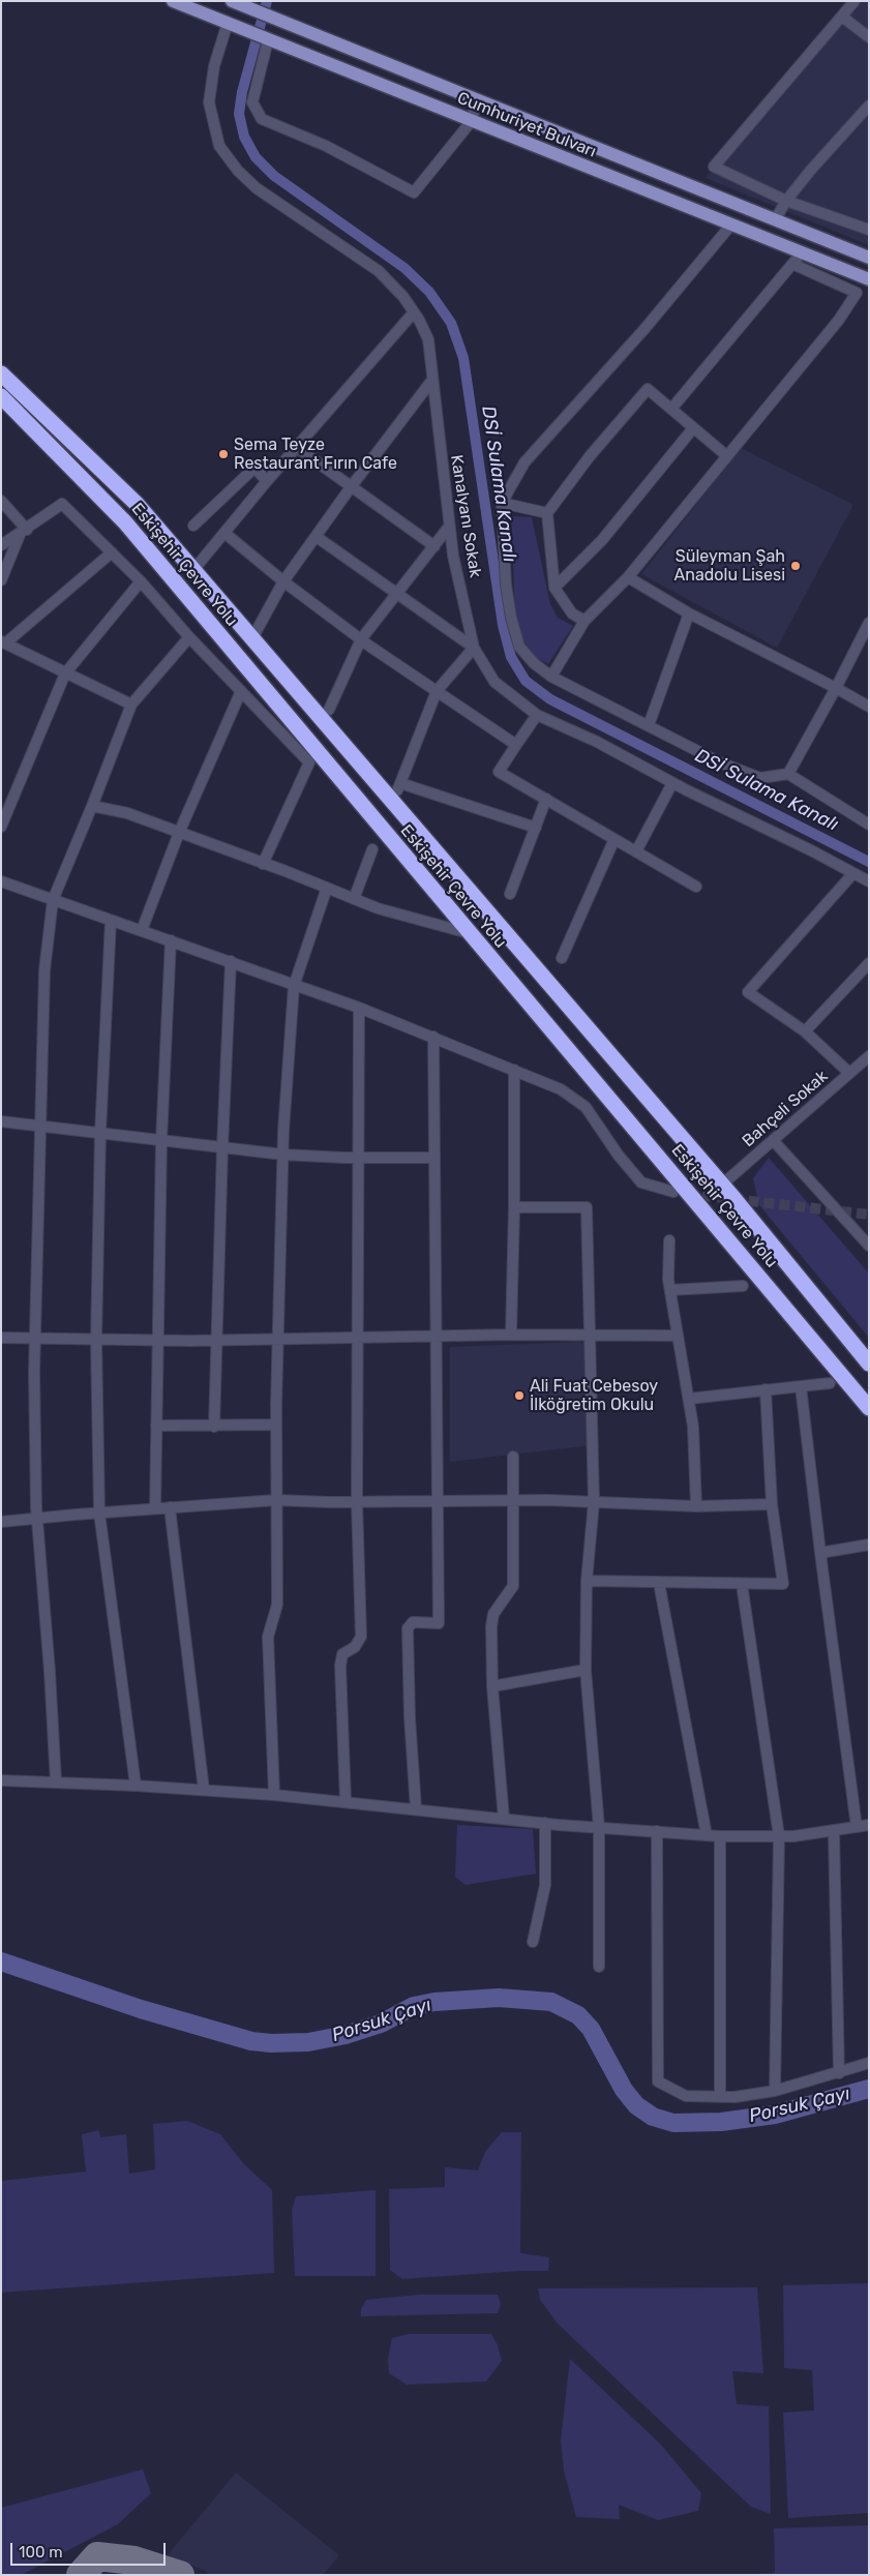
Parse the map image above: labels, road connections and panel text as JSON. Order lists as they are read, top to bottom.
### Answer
{
  "streets": {
    "highway": ["Eskişehir Çevre Yolu"],
    "main road": ["Cumhuriyet Bulvarı"],
    "street": ["Kanalyanı Sokak", "Bahçeli Sokak"]
  },
  "crossings": [
    ["Cumhuriyet Bulvarı", "Kanalyanı Sokak"],
    ["Eskişehir Çevre Yolu", "Bahçeli Sokak"]
  ],
  "water": ["DSİ Sulama Kanalı", "Porsuk Çayı"],
  "places": ["Sema Teyze Restaurant Fırın Cafe", "Süleyman Şah Anadolu Lisesi", "Ali Fuat Cebesoy İlköğretim Okulu"],
  "scale_bar": "100 m"
}
